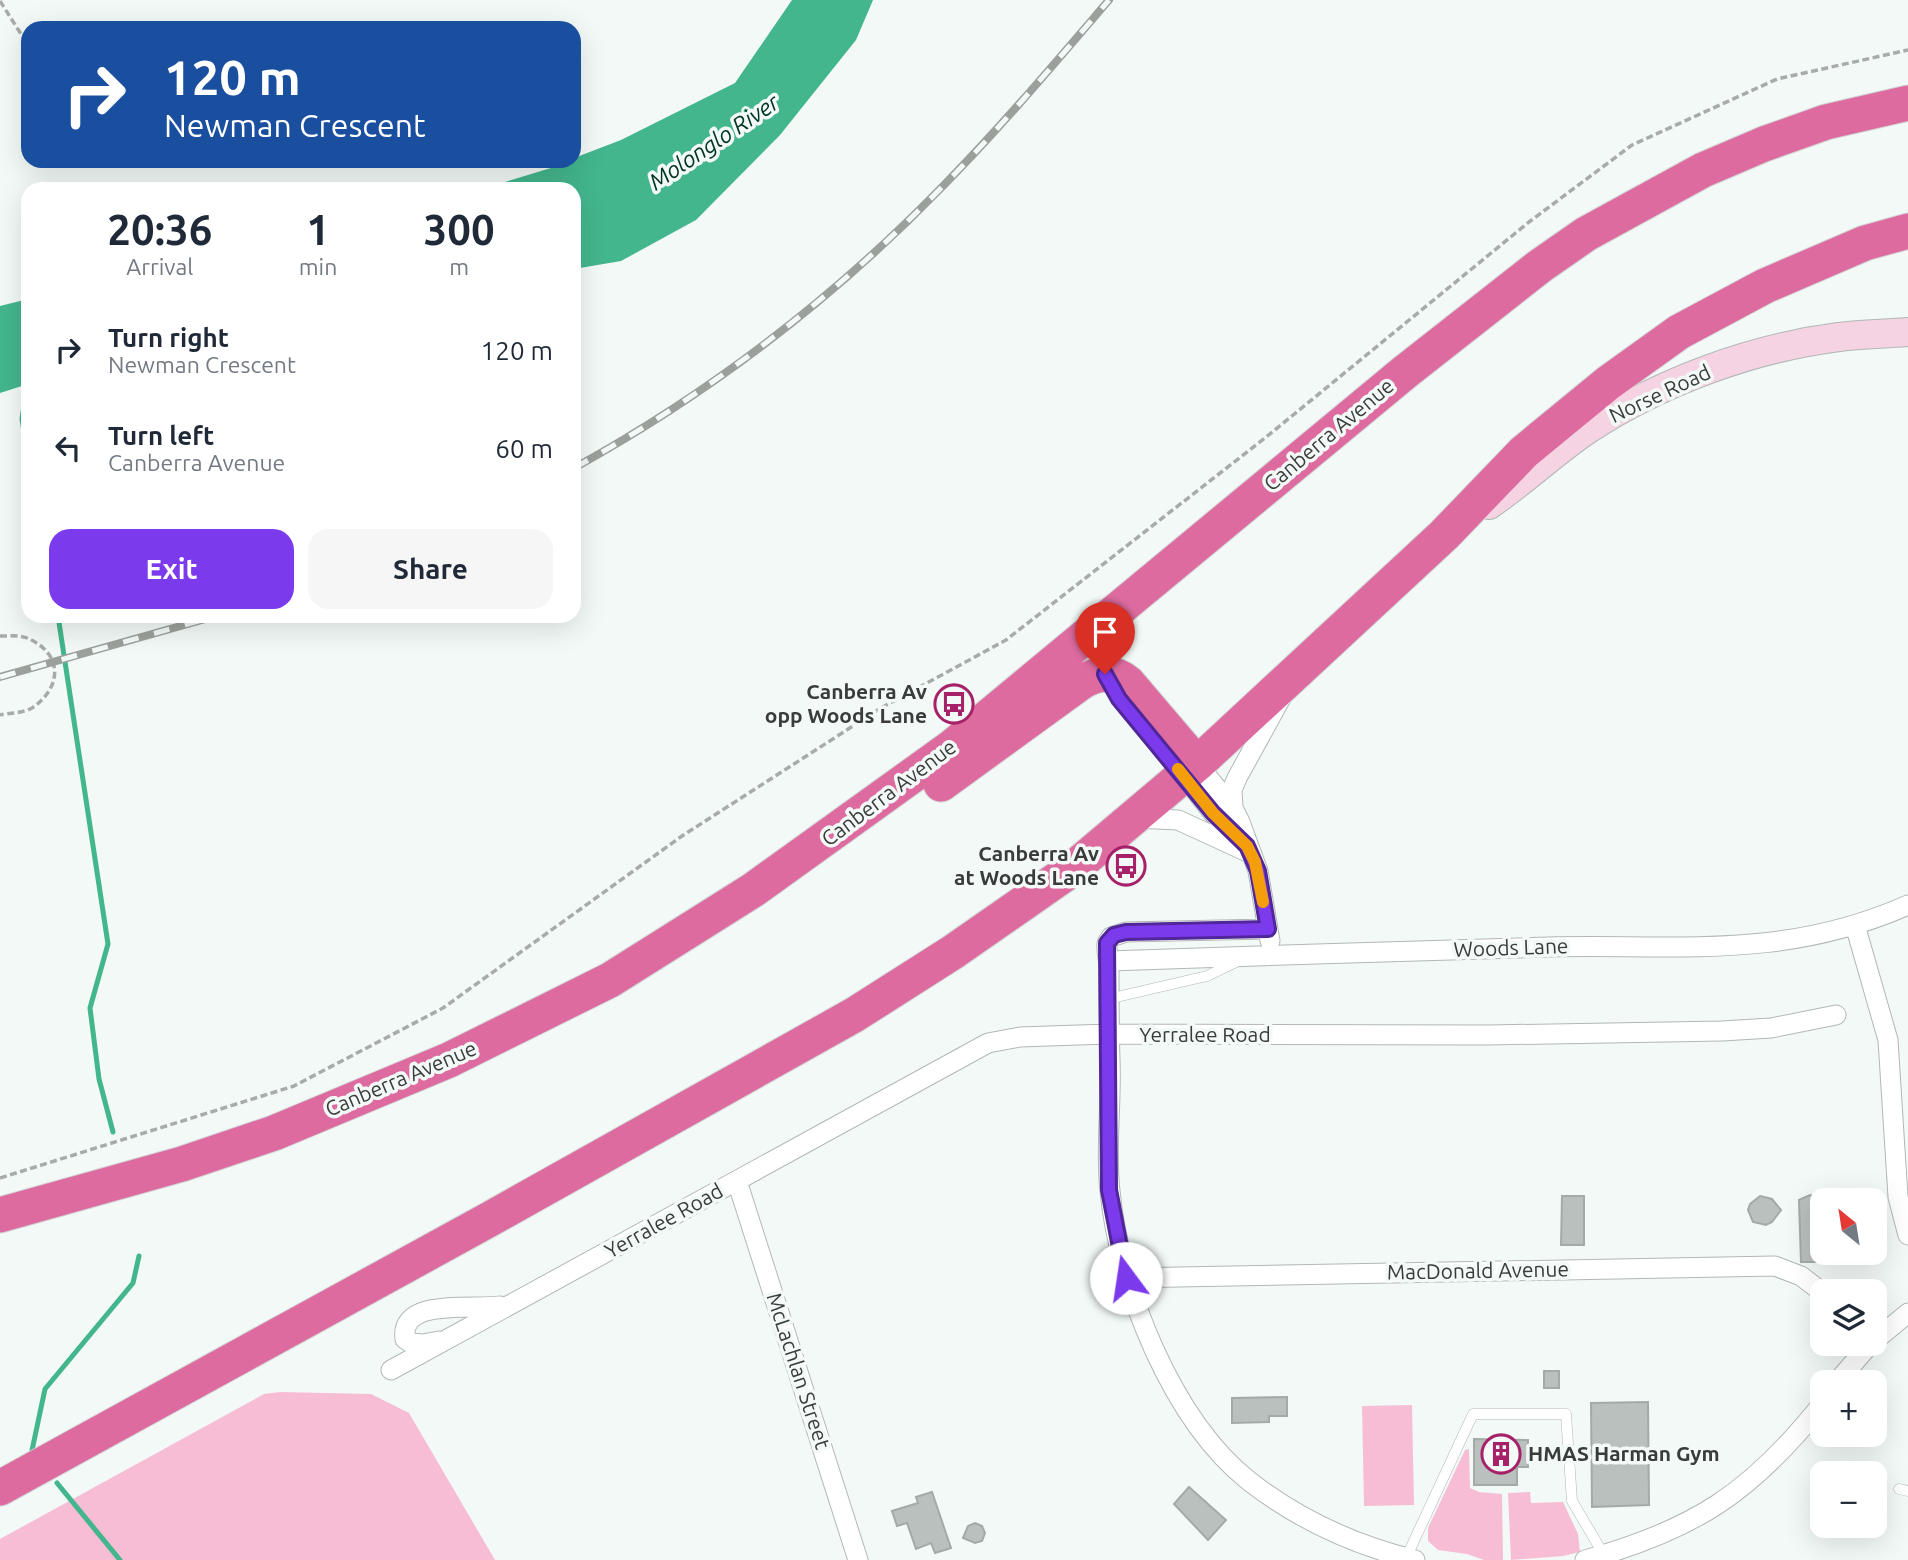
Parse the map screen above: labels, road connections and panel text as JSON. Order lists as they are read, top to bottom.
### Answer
{
  "streets": {
    "highway": ["Canberra Avenue"],
    "main road": ["Norse Road"],
    "street": [
      "Woods Lane",
      "Yerralee Road",
      "MacDonald Avenue",
      "McLachlan Street"
    ]
  },
  "crossings": [
    ["Yerralee Road", "McLachlan Street"]
  ],
  "water": ["Molonglo River"],
  "places": {
    "bus stop": ["Canberra Av opp Woods Lane", "Canberra Av at Woods Lane"],
    "building": ["HMAS Harman Gym"]
  },
  "north": "top left",
  "page": {
    "turn": ["120 m", "Newman Crescent"],
    "eta": [
      "20:36",
      "Arrival",
      "1",
      "min",
      "300",
      "m"
    ],
    "list": [
      {
        "name": "Turn right",
        "note": "Newman Crescent",
        "value": "120 m"
      },
      {
        "name": "Turn left",
        "note": "Canberra Avenue",
        "value": "60 m"
      }
    ],
    "buttons": ["Exit", "Share"],
    "map_buttons": ["+", "−"]
  }
}
